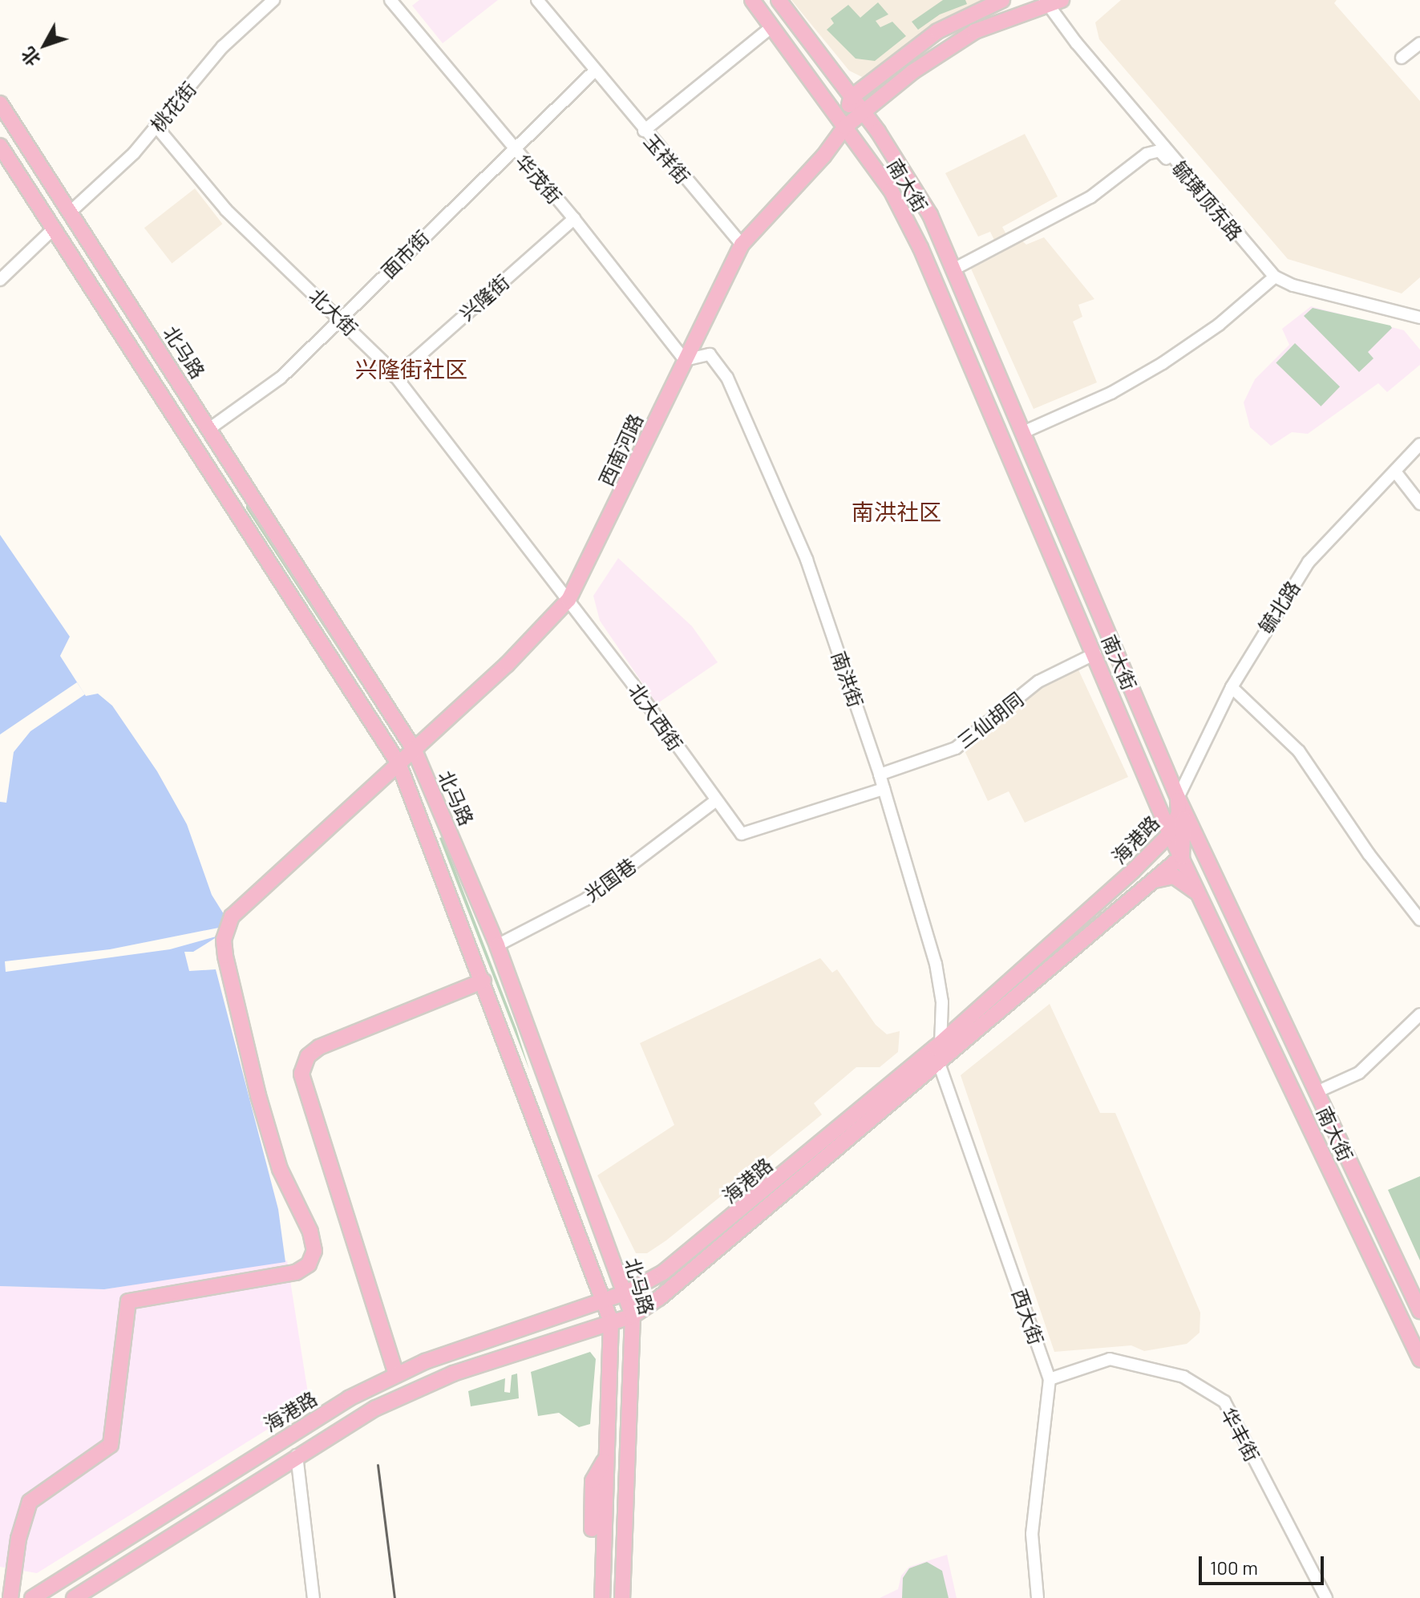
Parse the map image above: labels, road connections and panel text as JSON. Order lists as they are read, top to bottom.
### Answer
{
  "streets": {
    "main road": [
      "南大街",
      "北马路",
      "西南河路",
      "海港路"
    ],
    "street": [
      "桃花街",
      "玉祥街",
      "华茂街",
      "毓璜顶东路",
      "面市街",
      "兴隆街",
      "北大街",
      "毓北路",
      "南洪街",
      "北大西街",
      "三仙胡同",
      "光国巷",
      "西大街",
      "华丰街"
    ]
  },
  "crossings": [
    ["桃花街", "北大街"],
    ["桃花街", "北马路"],
    ["玉祥街", "面市街"],
    ["玉祥街", "西南河路"],
    ["华茂街", "面市街"],
    ["华茂街", "兴隆街"],
    ["华茂街", "西南河路"],
    ["华茂街", "南洪街"],
    ["南大街", "西南河路"],
    ["南大街", "毓北路"],
    ["南大街", "三仙胡同"],
    ["南大街", "海港路"],
    ["毓璜顶东路", "西南河路"],
    ["面市街", "北大街"],
    ["面市街", "北马路"],
    ["兴隆街", "北大街"],
    ["北大街", "西南河路"],
    ["北大街", "北大西街"],
    ["北马路", "西南河路"],
    ["北马路", "海港路"],
    ["北马路", "光国巷"],
    ["西南河路", "南洪街"],
    ["西南河路", "北大西街"],
    ["毓北路", "海港路"],
    ["南洪街", "北大西街"],
    ["南洪街", "三仙胡同"],
    ["南洪街", "海港路"],
    ["南洪街", "西大街"],
    ["北大西街", "光国巷"],
    ["海港路", "西大街"],
    ["西大街", "华丰街"]
  ],
  "districts": ["兴隆街社区", "南洪社区"],
  "scale_bar": "100 m",
  "north": "bottom left"
}
